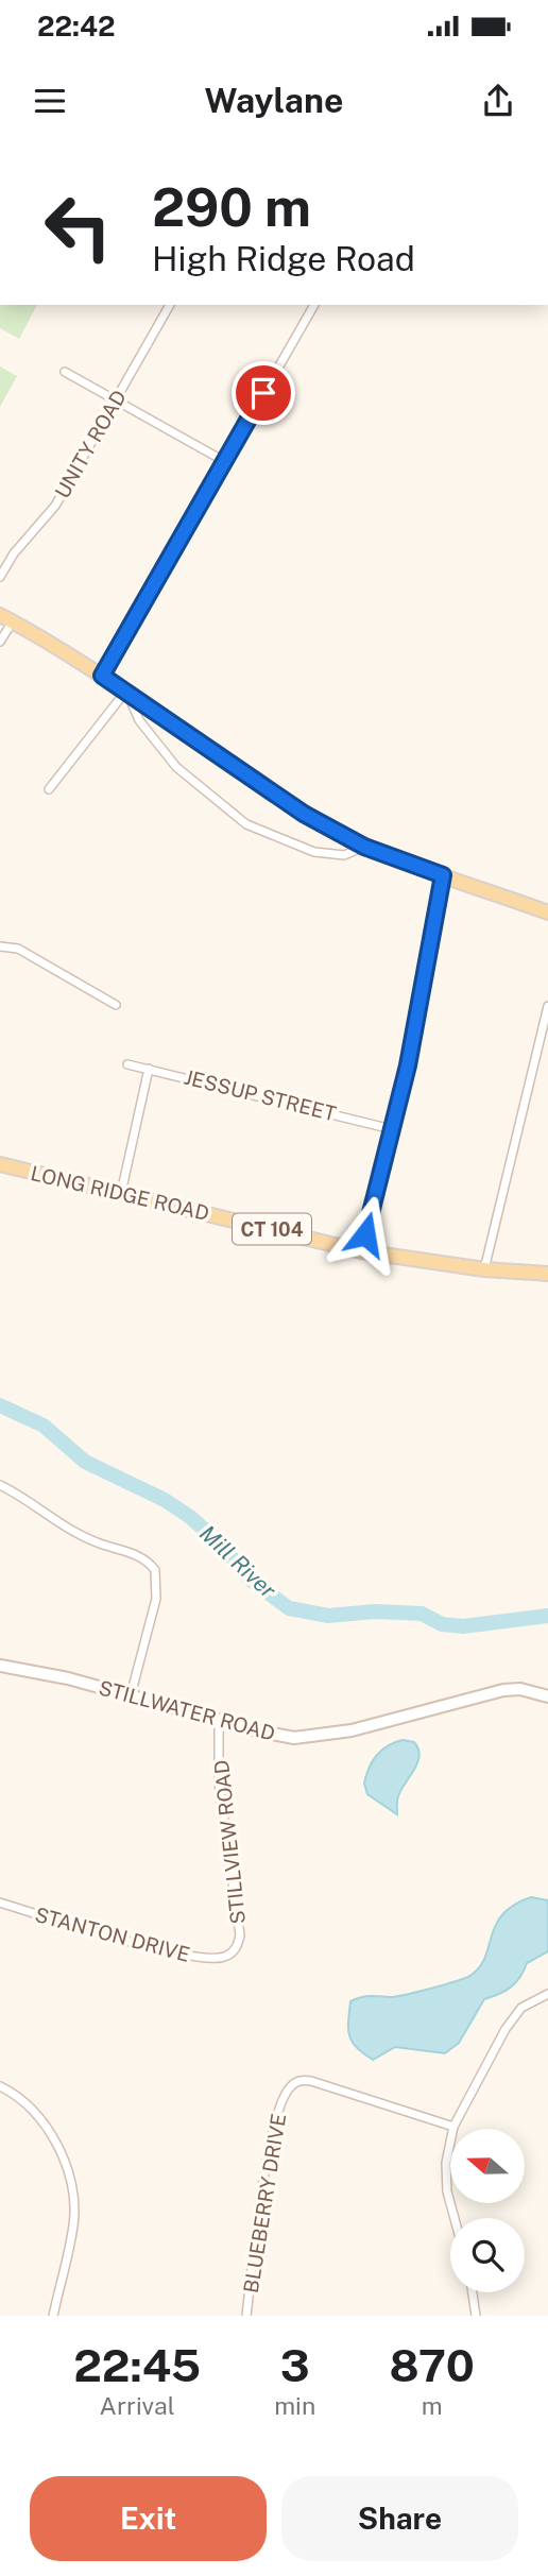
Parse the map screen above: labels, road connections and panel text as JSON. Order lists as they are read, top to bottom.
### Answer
{
  "streets": {
    "main road": ["LONG RIDGE ROAD", "CT 104", "STILLWATER ROAD"],
    "street": [
      "UNITY ROAD",
      "JESSUP STREET",
      "STILLVIEW ROAD",
      "STANTON DRIVE",
      "BLUEBERRY DRIVE"
    ]
  },
  "crossings": [
    ["STILLWATER ROAD", "STILLVIEW ROAD"],
    ["STILLVIEW ROAD", "STANTON DRIVE"]
  ],
  "water": ["Mill River"],
  "north": "left",
  "page": {
    "status": "22:42",
    "header": "Waylane",
    "turn": ["290 m", "High Ridge Road"],
    "eta": [
      "22:45",
      "Arrival",
      "3",
      "min",
      "870",
      "m"
    ],
    "buttons": ["Exit", "Share"]
  }
}
